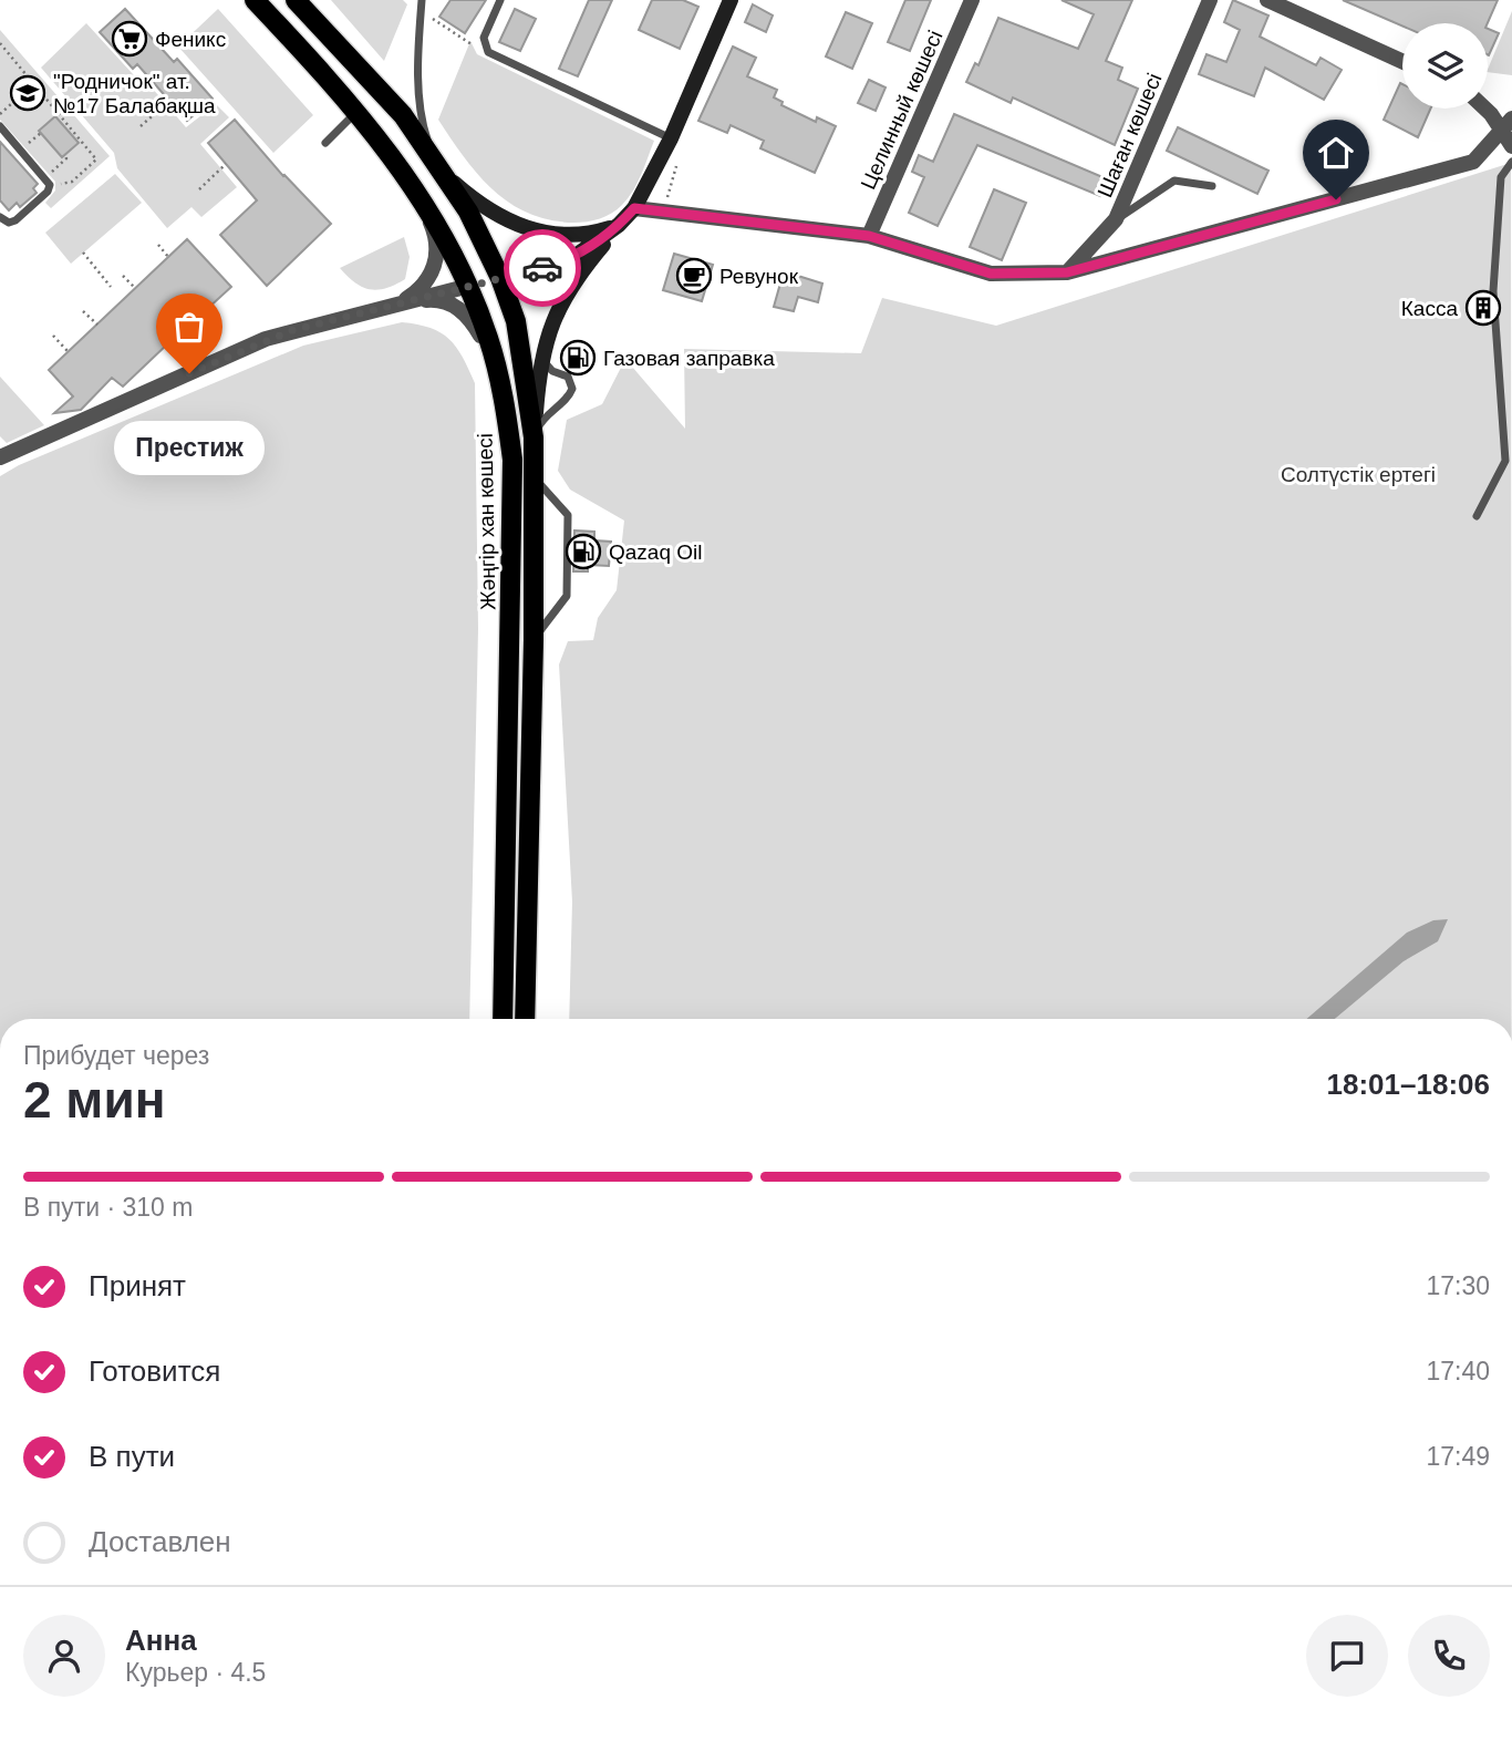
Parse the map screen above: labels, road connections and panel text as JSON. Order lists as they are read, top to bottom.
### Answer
{
  "streets": {
    "main road": ["Жәңгір хан көшесі"],
    "street": ["Целинный көшесі", "Шаған көшесі"]
  },
  "parks": ["Солтүстік ертегі"],
  "places": {
    "supermarket": ["Феникс"],
    "school or university": ["\"Родничок\" ат. №17 Балабақша"],
    "cafe": ["Ревунок"],
    "building": ["Касса"],
    "fuel station": ["Газовая заправка", "Qazaq Oil"],
    "other": ["Престиж"]
  },
  "page": {
    "bubble": "Престиж",
    "heading": ["2 мин", "Прибудет через", "18:01–18:06"],
    "panel": ["Анна", "Курьер · 4.5"],
    "bar": "В пути · 310 m",
    "list": [
      ["Принят", "17:30"],
      ["Готовится", "17:40"],
      ["В пути", "17:49"],
      "Доставлен"
    ]
  }
}
